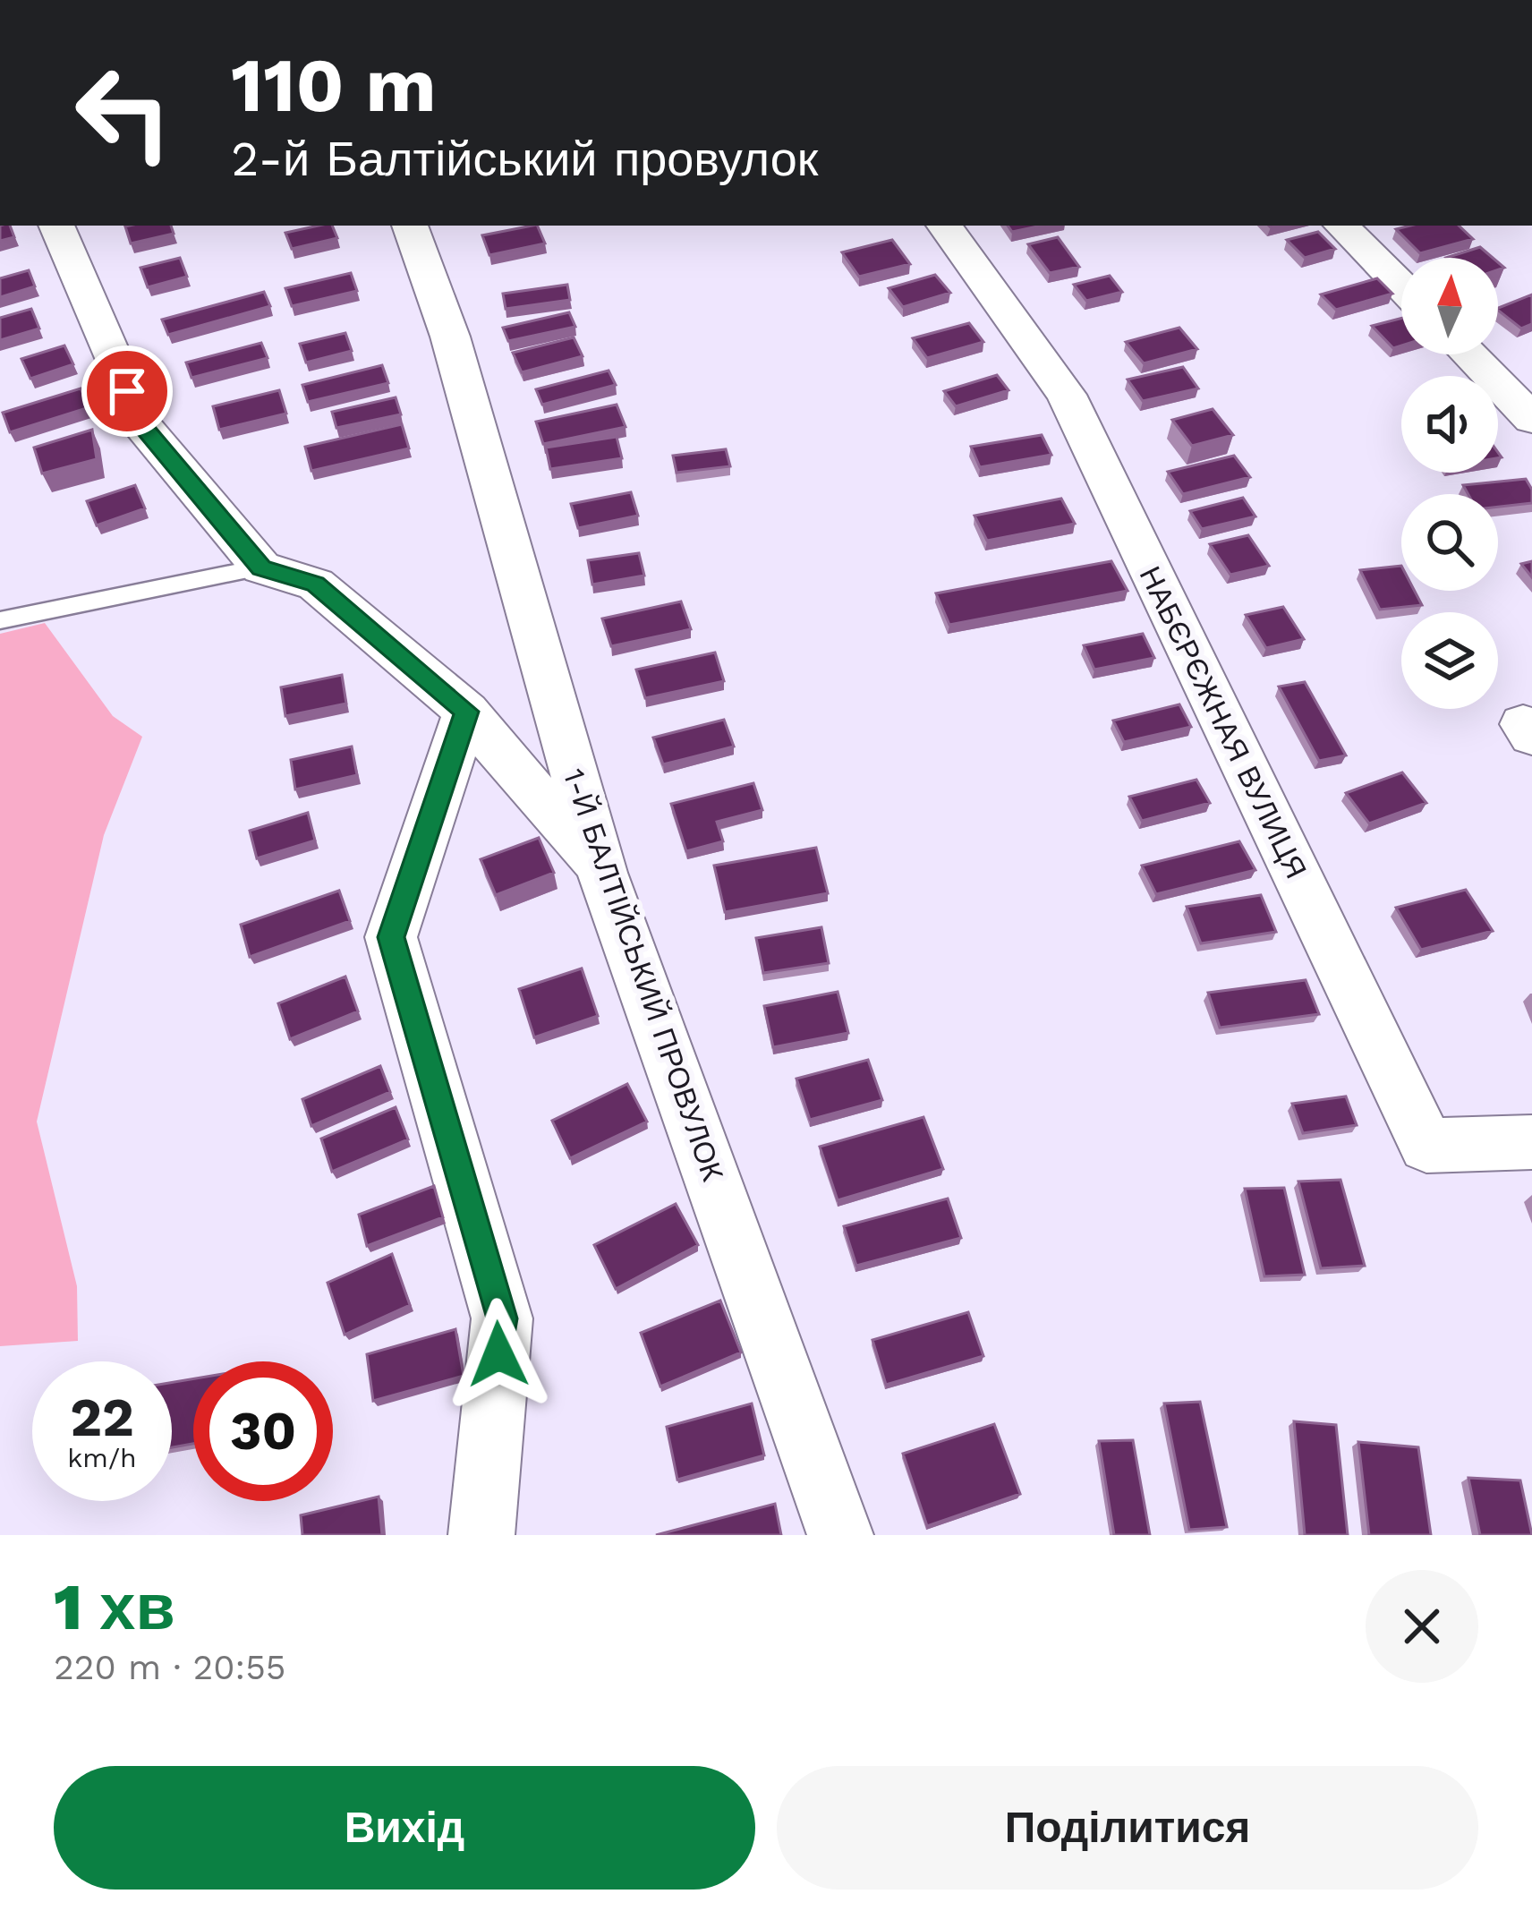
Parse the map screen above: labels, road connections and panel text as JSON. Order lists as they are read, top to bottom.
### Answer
{
  "streets": {
    "street": ["НАБЄРЄЖНАЯ ВУЛИЦЯ", "1-Й БАЛТІЙСЬКИЙ ПРОВУЛОК"]
  },
  "north": "top",
  "page": {
    "turn": ["110 m", "2-й Балтійський провулок"],
    "speed": "22 km/h",
    "limit": "30",
    "heading": ["1 хв", "220 m · 20:55"],
    "buttons": ["Вихід", "Поділитися"]
  }
}
